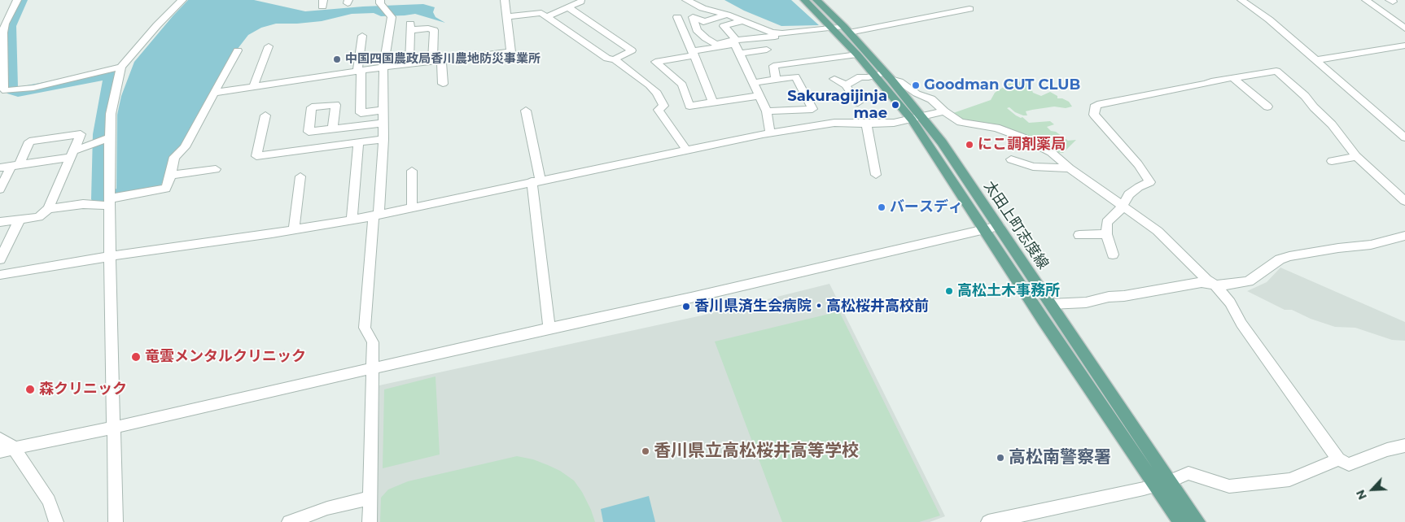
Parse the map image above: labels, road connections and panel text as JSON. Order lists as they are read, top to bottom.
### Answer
{
  "streets": {
    "main road": ["太田上町志度線"]
  },
  "places": [
    "中国四国農政局香川農地防災事業所",
    "Goodman CUT CLUB",
    "Sakuragijinja mae",
    "にこ調剤薬局",
    "バースディ",
    "高松土木事務所",
    "香川県済生会病院・高松桜井高校前",
    "竜雲メンタルクリニック",
    "森クリニック",
    "香川県立高松桜井高等学校",
    "高松南警察署"
  ],
  "north": "bottom left"
}
